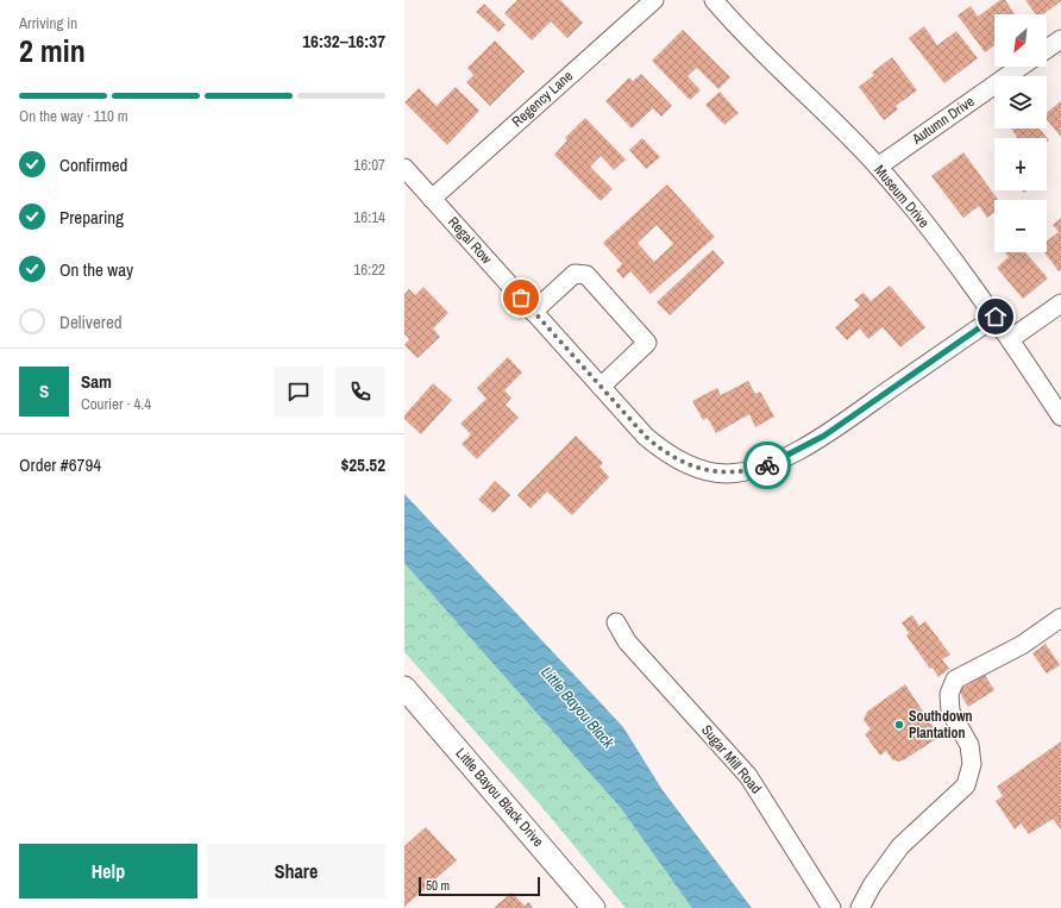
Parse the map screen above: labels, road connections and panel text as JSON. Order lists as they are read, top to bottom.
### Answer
{
  "streets": {
    "main road": ["Little Bayou Black Drive"],
    "street": [
      "Regency Lane",
      "Autumn Drive",
      "Museum Drive",
      "Regal Row",
      "Sugar Mill Road"
    ]
  },
  "crossings": [
    ["Regency Lane", "Regal Row"],
    ["Autumn Drive", "Museum Drive"],
    ["Museum Drive", "Regal Row"]
  ],
  "water": ["Little Bayou Black"],
  "places": ["Southdown Plantation"],
  "scale_bar": "50 m",
  "north": "bottom left",
  "page": {
    "heading": ["2 min", "Arriving in", "16:32–16:37"],
    "panel": [
      "Sam",
      "Courier · 4.4",
      "Order #6794",
      "$25.52"
    ],
    "map_buttons": ["+", "−"],
    "bar": "On the way · 110 m",
    "list": [
      ["Confirmed", "16:07"],
      ["Preparing", "16:14"],
      ["On the way", "16:22"],
      "Delivered"
    ],
    "round": "S",
    "buttons": ["Help", "Share"],
    "scale": "50 m"
  }
}
